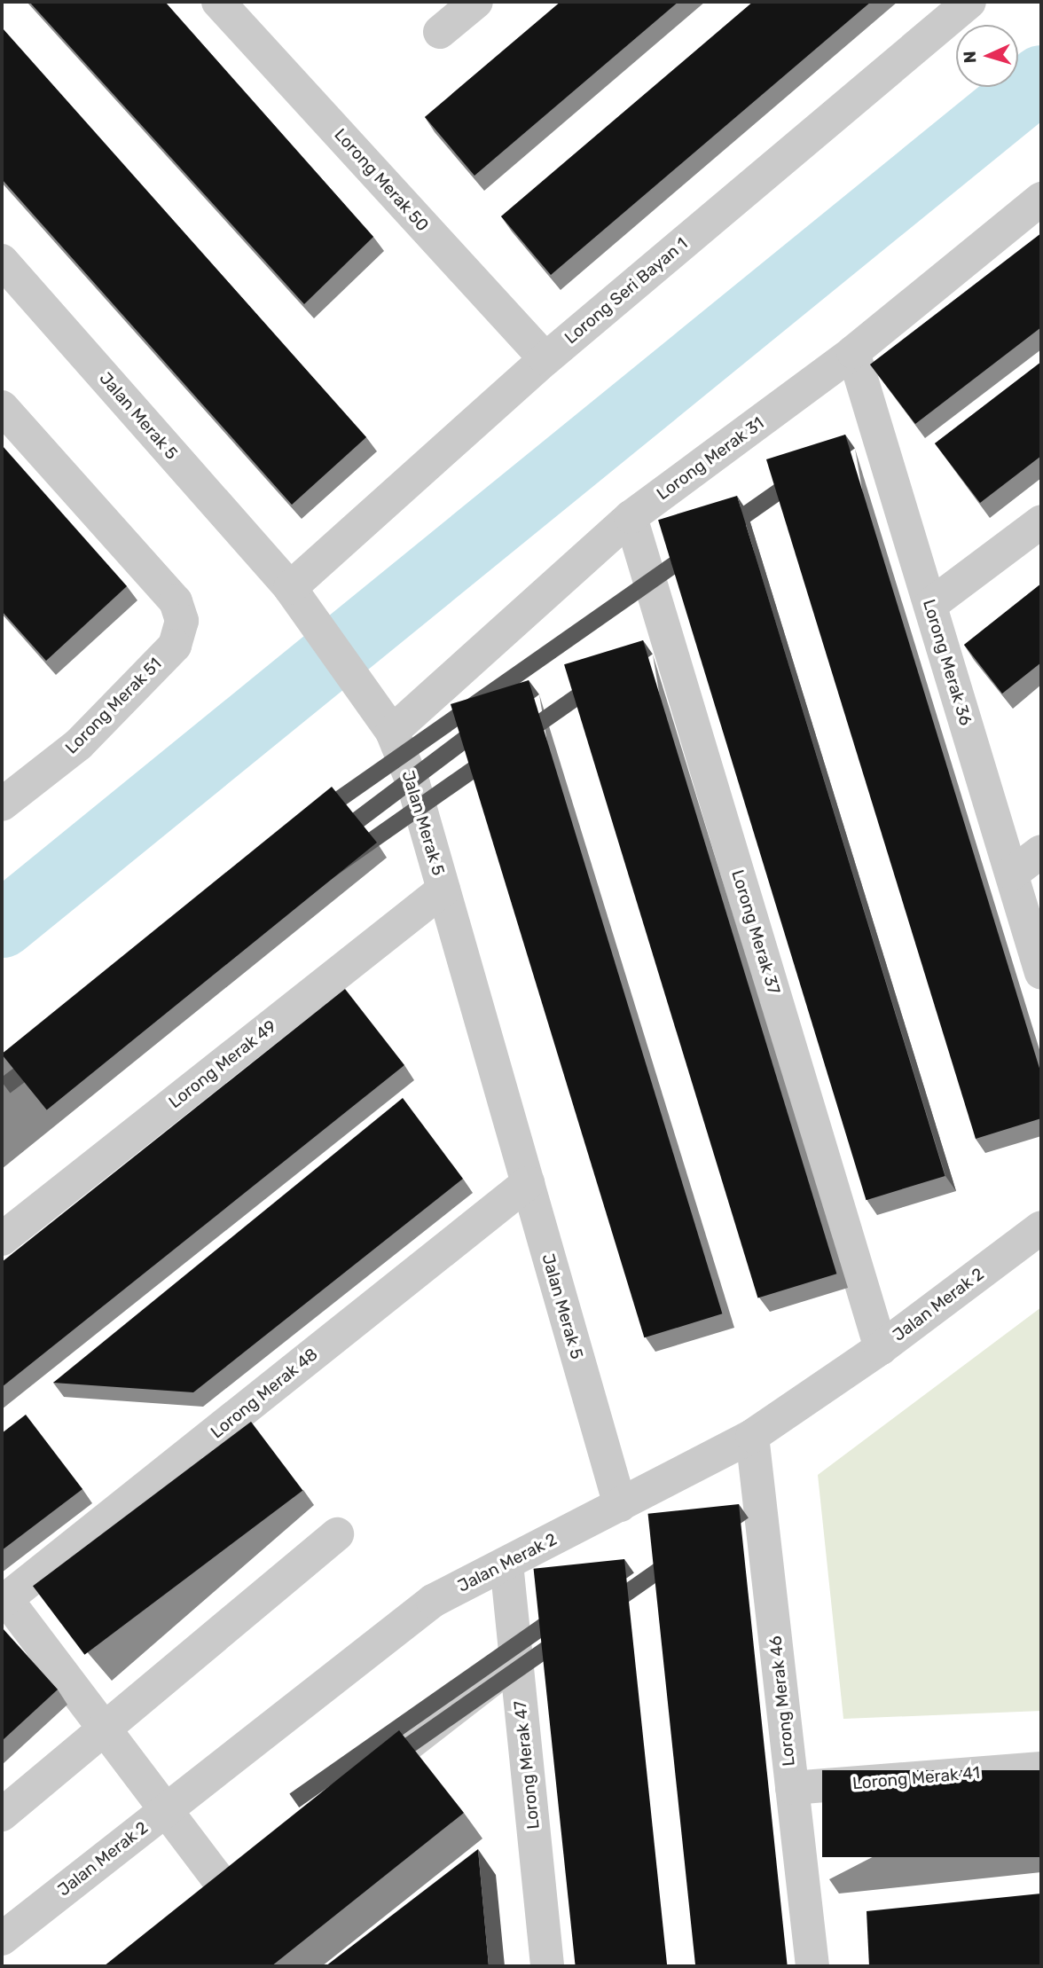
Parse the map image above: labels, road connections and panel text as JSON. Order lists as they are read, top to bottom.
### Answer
{
  "streets": {
    "street": [
      "Lorong Merak 50",
      "Lorong Seri Bayan 1",
      "Jalan Merak 5",
      "Lorong Merak 31",
      "Lorong Merak 36",
      "Lorong Merak 51",
      "Lorong Merak 37",
      "Lorong Merak 49",
      "Jalan Merak 2",
      "Lorong Merak 48",
      "Lorong Merak 46",
      "Lorong Merak 47",
      "Lorong Merak 41"
    ]
  },
  "crossings": [
    ["Lorong Merak 50", "Lorong Seri Bayan 1"],
    ["Lorong Seri Bayan 1", "Jalan Merak 5"],
    ["Jalan Merak 5", "Lorong Merak 31"],
    ["Jalan Merak 5", "Lorong Merak 49"],
    ["Jalan Merak 5", "Jalan Merak 2"],
    ["Jalan Merak 5", "Lorong Merak 48"],
    ["Lorong Merak 31", "Lorong Merak 36"],
    ["Lorong Merak 31", "Lorong Merak 37"],
    ["Lorong Merak 37", "Jalan Merak 2"],
    ["Jalan Merak 2", "Lorong Merak 46"],
    ["Jalan Merak 2", "Lorong Merak 47"],
    ["Lorong Merak 46", "Lorong Merak 41"]
  ],
  "north": "left"
}
